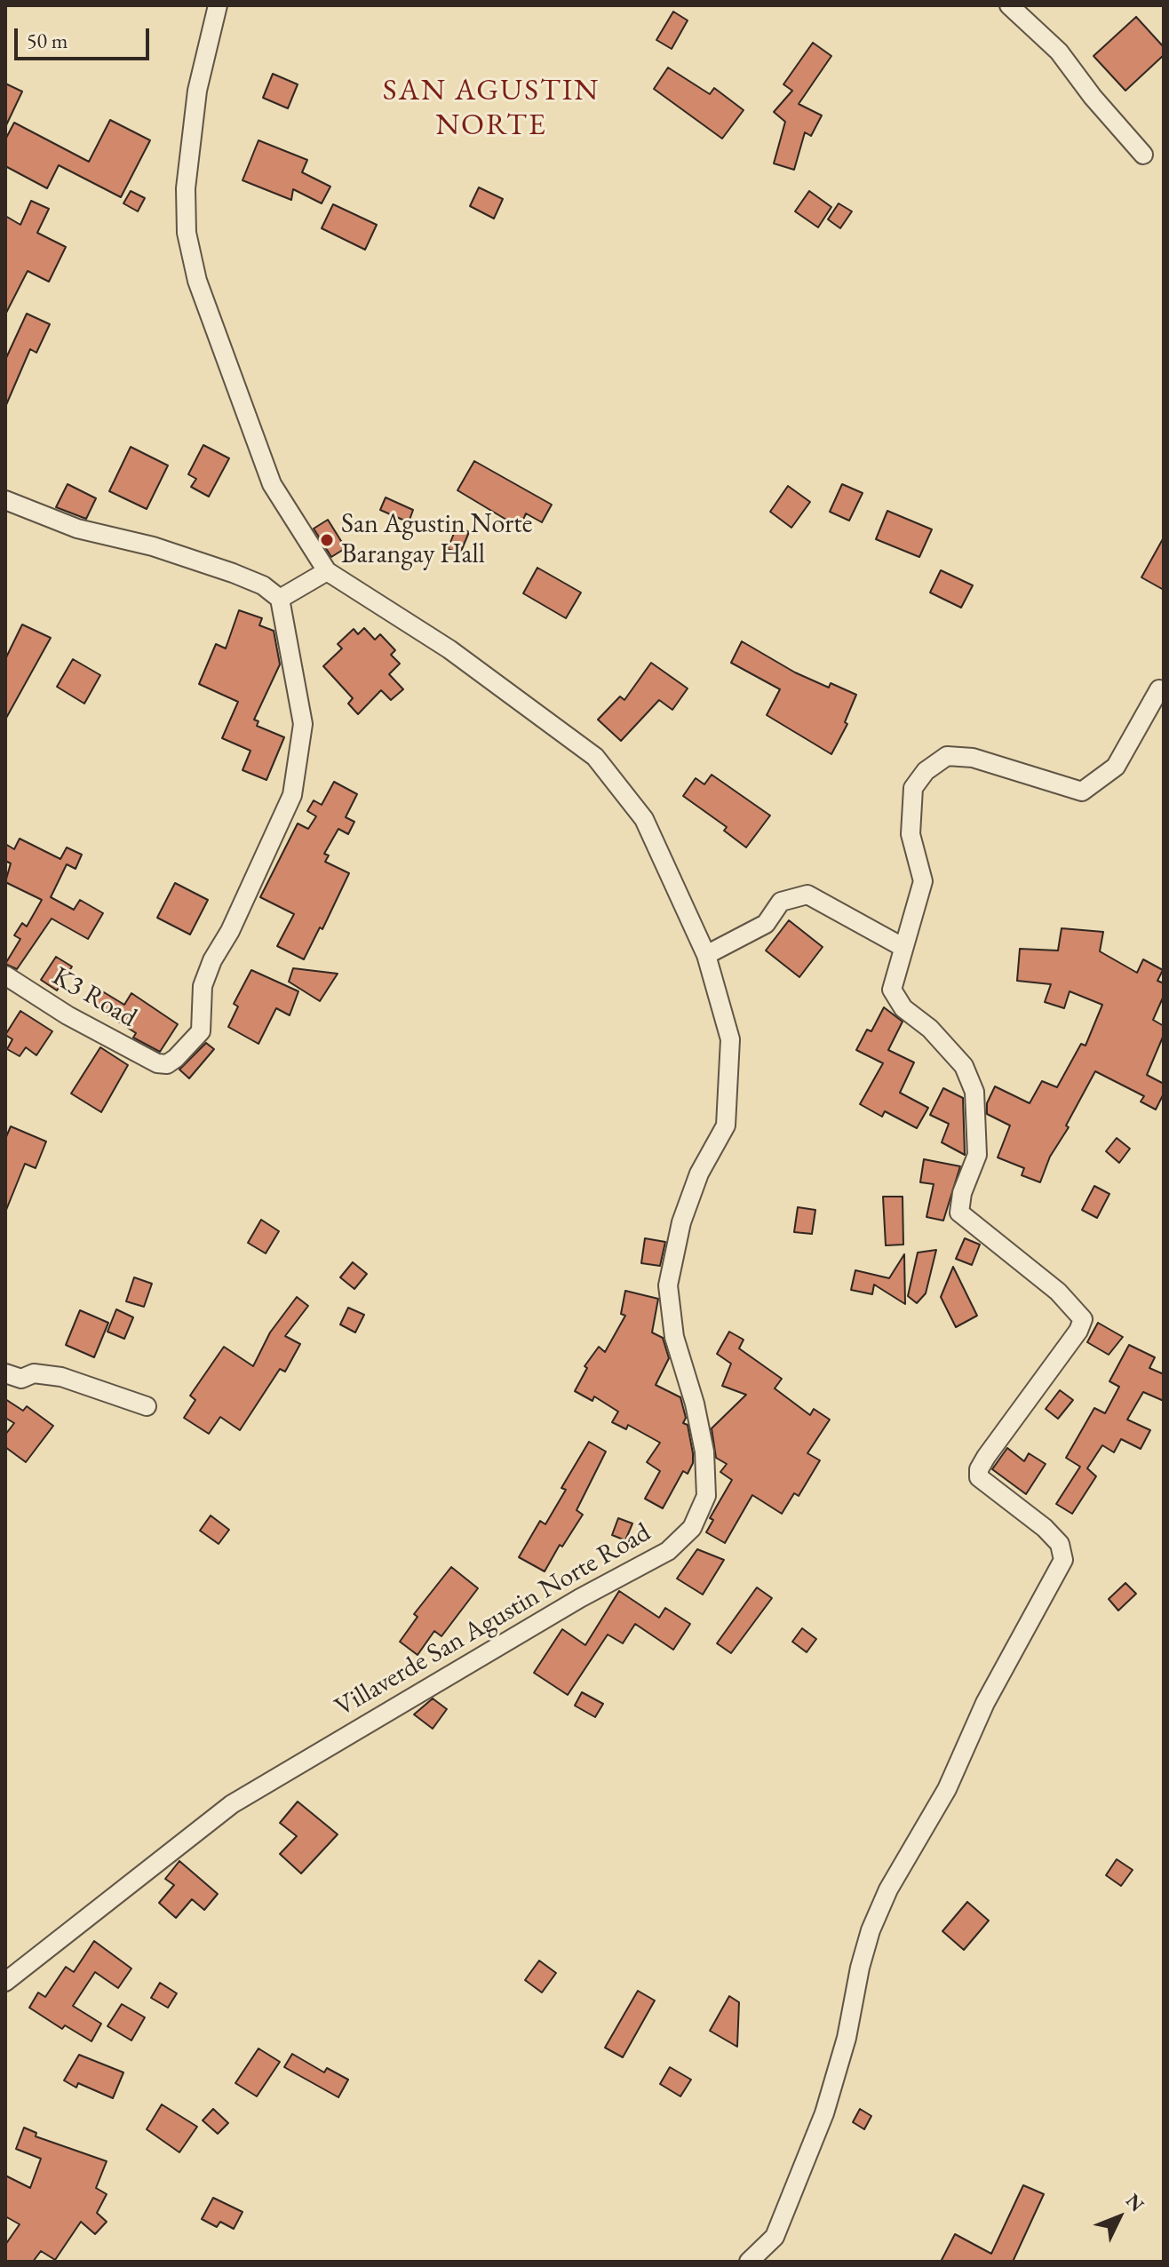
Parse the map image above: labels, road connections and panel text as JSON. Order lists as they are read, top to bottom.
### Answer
{
  "streets": {
    "street": ["K3 Road", "Villaverde San Agustin Norte Road"]
  },
  "districts": ["SAN AGUSTIN NORTE"],
  "places": ["San Agustin Norte Barangay Hall"],
  "scale_bar": "50 m",
  "north": "top right"
}
